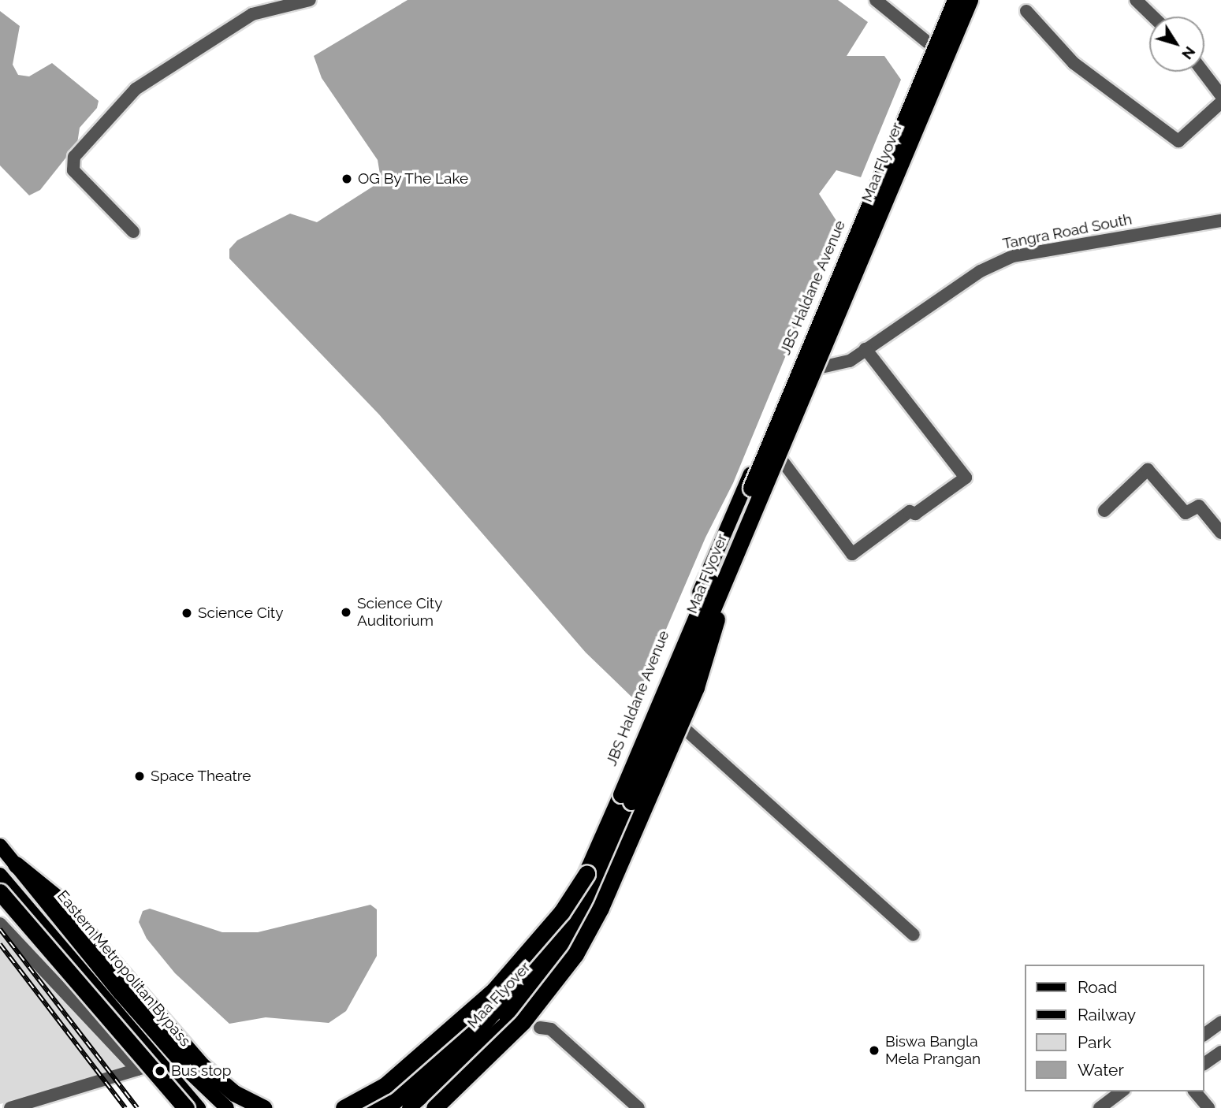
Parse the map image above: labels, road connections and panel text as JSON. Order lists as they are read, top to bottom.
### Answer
{
  "streets": {
    "highway": ["Maa Flyover"],
    "main road": ["JBS Haldane Avenue", "Eastern Metropolitan Bypass"],
    "street": ["Tangra Road South"]
  },
  "places": [
    "OG By The Lake",
    "Science City Auditorium",
    "Science City",
    "Space Theatre",
    "Biswa Bangla Mela Prangan",
    "Bus stop"
  ],
  "legend": [
    "Road",
    "Railway",
    "Park",
    "Water"
  ],
  "north": "bottom right"
}
